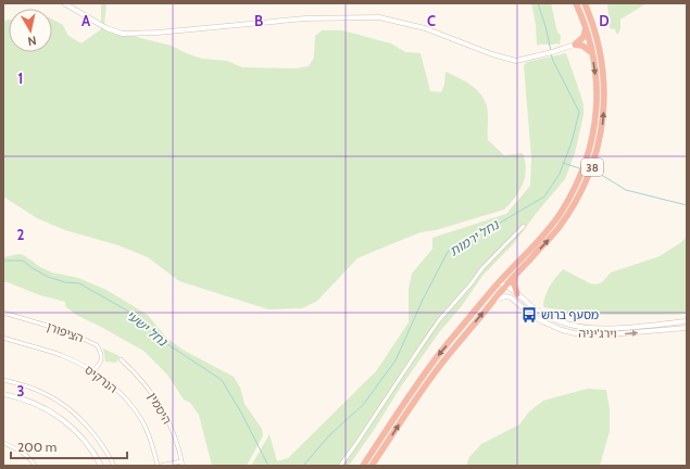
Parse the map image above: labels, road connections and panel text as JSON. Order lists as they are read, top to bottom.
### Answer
{
  "streets": {
    "highway": ["38"],
    "street": [
      "הציפורן",
      "וירג'יניה",
      "הנרקיס",
      "היסמין"
    ]
  },
  "crossings": [
    ["38", "וירג'יניה"],
    ["הציפורן", "הנרקיס"]
  ],
  "water": ["נחל ירמות", "נחל ישעי"],
  "places": {
    "bus stop": ["מסעף ברוש"]
  },
  "scale_bar": "200 m",
  "north": "bottom",
  "grid": {
    "columns": [
      "A",
      "B",
      "C",
      "D"
    ],
    "rows": ["1", "2", "3"]
  }
}
